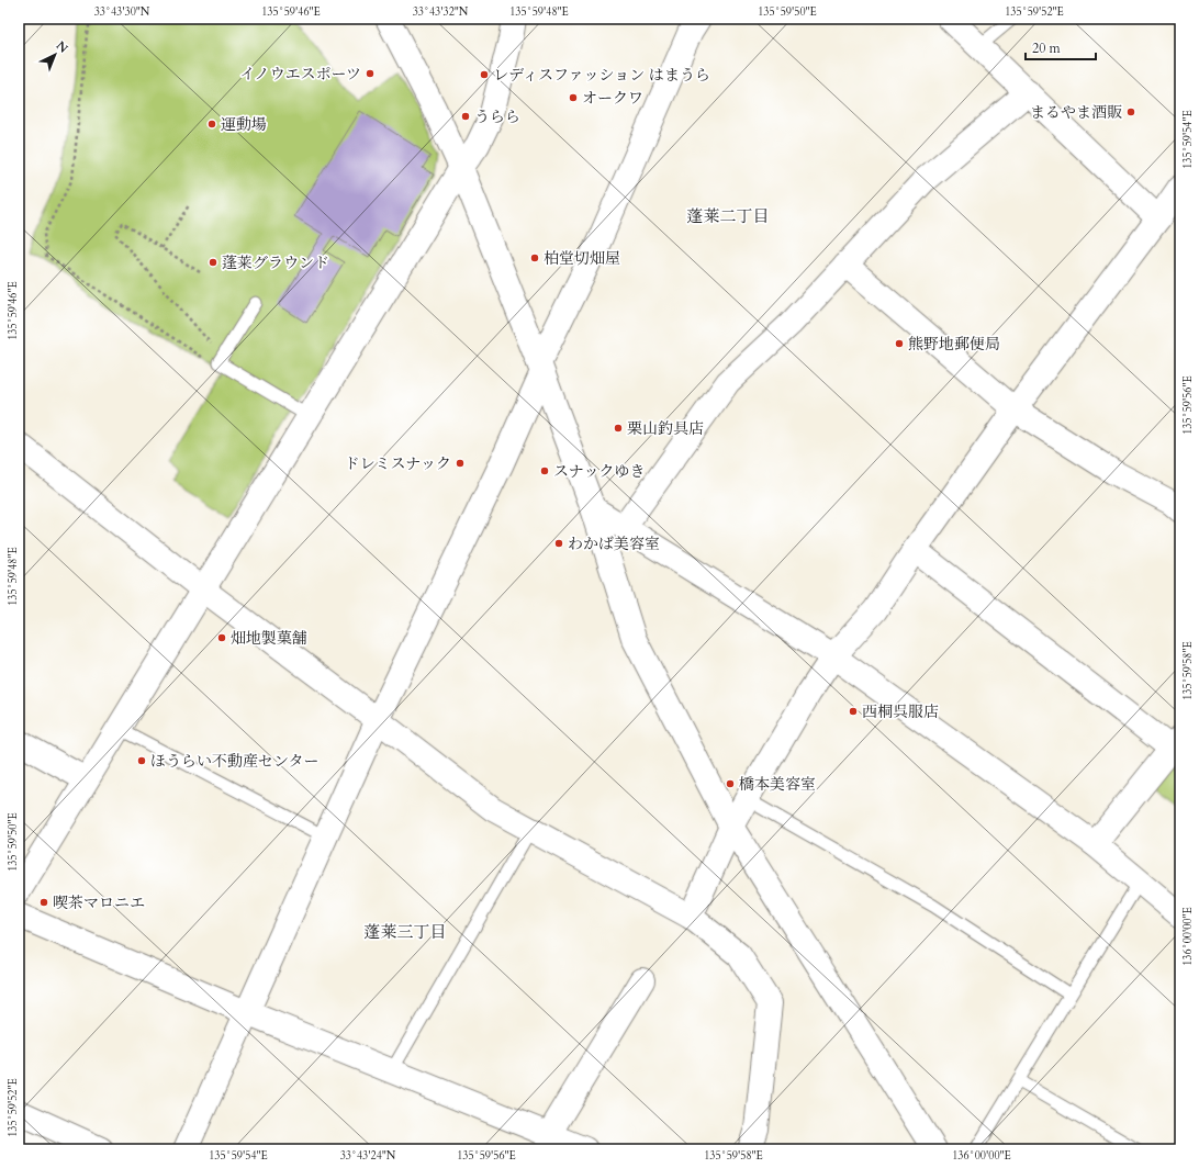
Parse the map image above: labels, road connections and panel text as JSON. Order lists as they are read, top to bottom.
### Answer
{
  "districts": ["蓬莱二丁目", "蓬莱三丁目"],
  "places": [
    "イノウエスポーツ",
    "レディスファッション はまうら",
    "オークワ",
    "まるやま酒販",
    "うらら",
    "運動場",
    "柏堂切畑屋",
    "蓬莱グラウンド",
    "熊野地郵便局",
    "栗山釣具店",
    "ドレミスナック",
    "スナックゆき",
    "わかば美容室",
    "畑地製菓舗",
    "西桐呉服店",
    "ほうらい不動産センター",
    "橋本美容室",
    "喫茶マロニエ"
  ],
  "scale_bar": "20 m",
  "north": "top right",
  "coordinates": [
    "33°43'30\"N",
    "135°59'46\"E",
    "33°43'32\"N",
    "135°59'48\"E",
    "135°59'50\"E",
    "135°59'52\"E",
    "135°59'54\"E",
    "135°59'56\"E",
    "135°59'58\"E",
    "136°00'00\"E",
    "33°43'24\"N"
  ]
}
